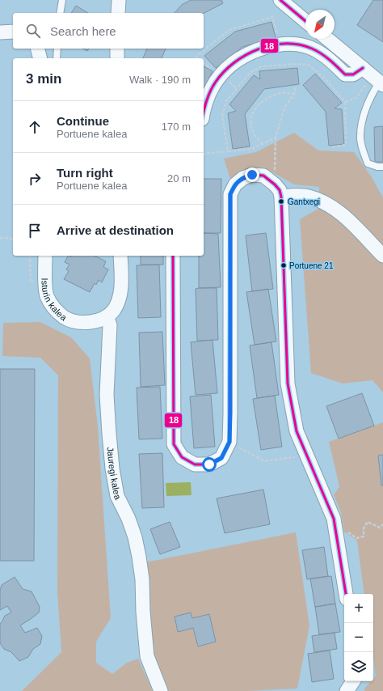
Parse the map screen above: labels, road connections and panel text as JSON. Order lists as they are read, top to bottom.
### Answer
{
  "streets": {
    "street": ["Isturin kalea", "Jauregi kalea"]
  },
  "crossings": [
    ["Isturin kalea", "Jauregi kalea"]
  ],
  "places": ["Gantxegi", "Portuene 21"],
  "lines": ["transit line 18"],
  "north": "bottom left",
  "page": {
    "search": "Search here",
    "heading": ["3 min", "Walk · 190 m"],
    "list": [
      ["Continue", "Portuene kalea", "170 m"],
      ["Turn right", "Portuene kalea", "20 m"],
      "Arrive at destination"
    ],
    "map_buttons": ["+", "−"]
  }
}
